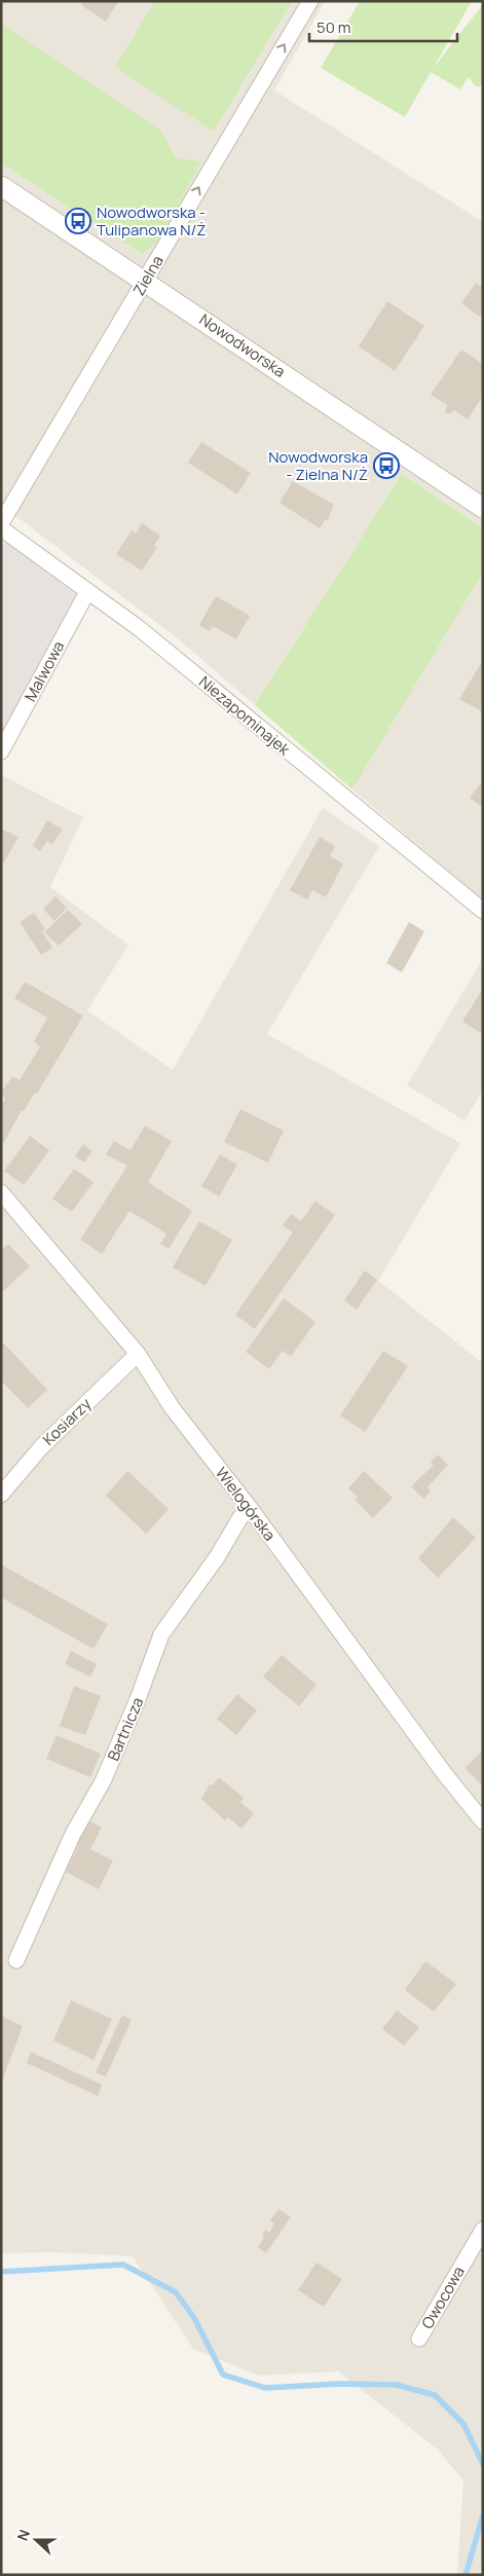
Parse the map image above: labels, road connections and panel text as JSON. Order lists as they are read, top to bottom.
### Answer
{
  "streets": {
    "street": [
      "Zielna",
      "Nowodworska",
      "Malwowa",
      "Niezapominajek",
      "Kosiarzy",
      "Wielogórska",
      "Bartnicza",
      "Owocowa"
    ]
  },
  "crossings": [
    ["Zielna", "Nowodworska"],
    ["Malwowa", "Niezapominajek"],
    ["Kosiarzy", "Wielogórska"],
    ["Wielogórska", "Bartnicza"]
  ],
  "one_way": ["Zielna"],
  "places": {
    "bus stop": ["Nowodworska - Tulipanowa N/Ż", "Nowodworska - Zielna N/Ż"]
  },
  "scale_bar": "50 m",
  "north": "left"
}
